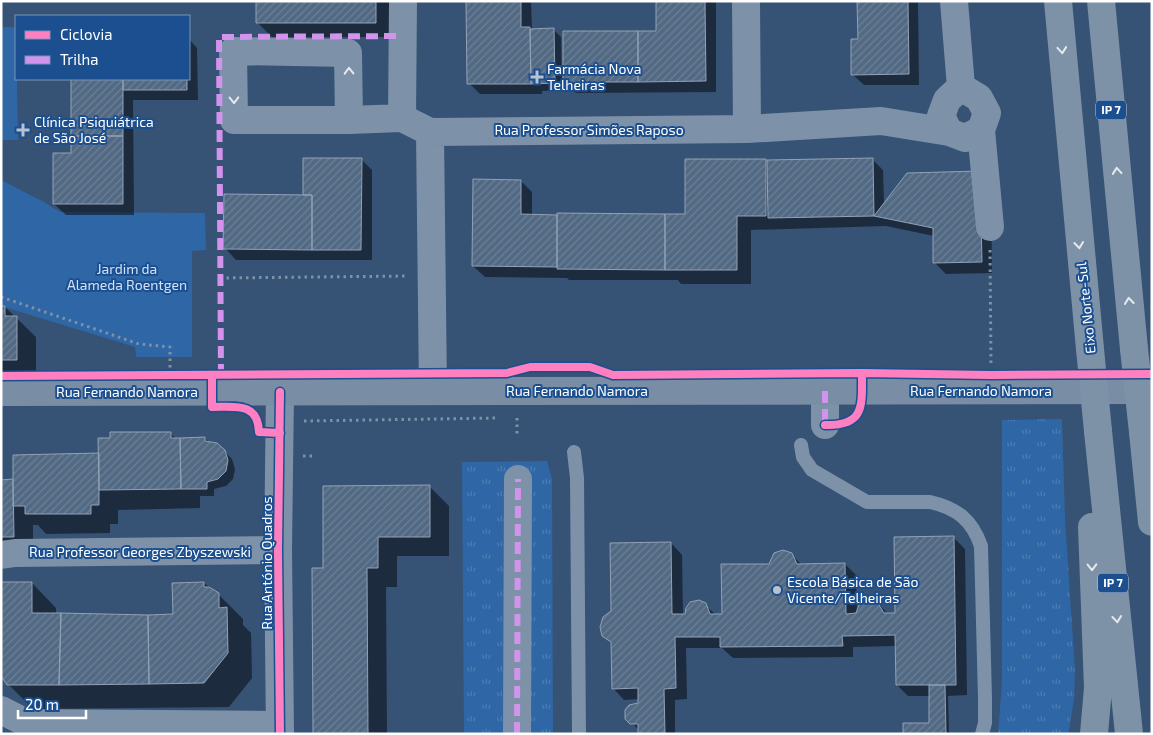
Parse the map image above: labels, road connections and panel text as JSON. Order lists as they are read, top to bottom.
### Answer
{
  "streets": {
    "highway": ["IP 7", "Eixo Norte-Sul"],
    "street": [
      "Rua Professor Simões Raposo",
      "Rua Fernando Namora",
      "Rua Professor Georges Zbyszewski",
      "Rua António Quadros"
    ]
  },
  "crossings": [
    ["Rua Fernando Namora", "Rua António Quadros"],
    ["Rua Professor Georges Zbyszewski", "Rua António Quadros"]
  ],
  "parks": ["Jardim da Alameda Roentgen"],
  "places": {
    "health": ["Farmácia Nova Telheiras", "Clínica Psiquiátrica de São José"],
    "other": ["Escola Básica de São Vicente/Telheiras"]
  },
  "legend": ["Ciclovia", "Trilha"],
  "scale_bar": "20 m"
}
